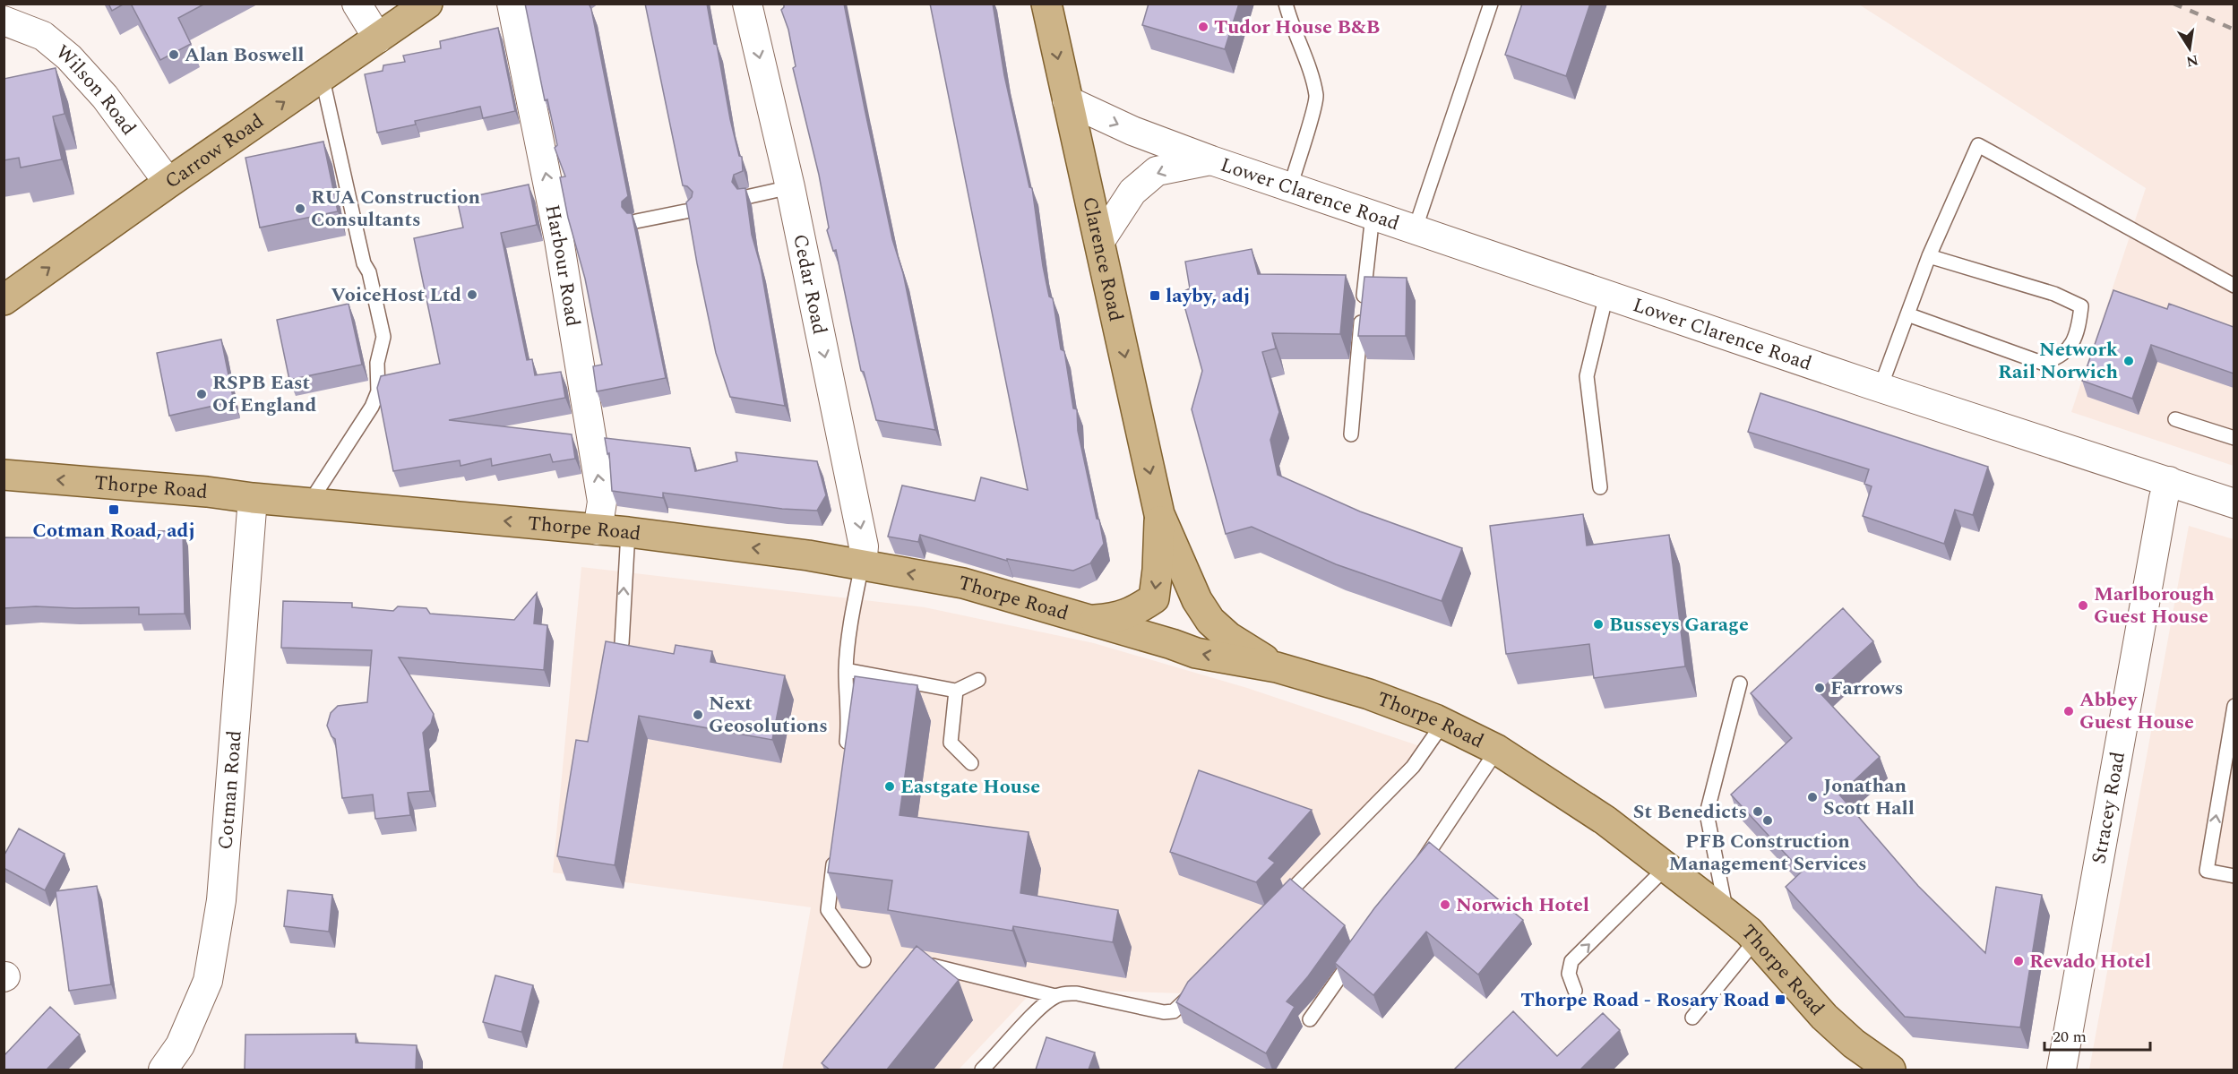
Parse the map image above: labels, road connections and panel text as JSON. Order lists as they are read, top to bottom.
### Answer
{
  "streets": {
    "main road": ["Carrow Road", "Clarence Road", "Thorpe Road"],
    "street": [
      "Wilson Road",
      "Lower Clarence Road",
      "Harbour Road",
      "Cedar Road",
      "Cotman Road",
      "Stracey Road"
    ]
  },
  "crossings": [
    ["Wilson Road", "Carrow Road"],
    ["Lower Clarence Road", "Clarence Road"],
    ["Lower Clarence Road", "Stracey Road"],
    ["Clarence Road", "Thorpe Road"],
    ["Harbour Road", "Thorpe Road"],
    ["Cedar Road", "Thorpe Road"],
    ["Thorpe Road", "Cotman Road"]
  ],
  "one_way": [
    "Carrow Road",
    "Clarence Road",
    "Harbour Road",
    "Cedar Road",
    "Thorpe Road"
  ],
  "places": {
    "other": [
      "Tudor House B&B",
      "Alan Boswell",
      "RUA Construction Consultants",
      "VoiceHost Ltd",
      "Network Rail Norwich",
      "RSPB East Of England",
      "Marlborough Guest House",
      "Busseys Garage",
      "Farrows",
      "Abbey Guest House",
      "Next Geosolutions",
      "Eastgate House",
      "Jonathan Scott Hall",
      "St Benedicts",
      "PFB Construction Management Services",
      "Norwich Hotel",
      "Revado Hotel"
    ],
    "transit": ["layby, adj", "Cotman Road, adj", "Thorpe Road - Rosary Road"]
  },
  "scale_bar": "20 m",
  "north": "bottom"
}
